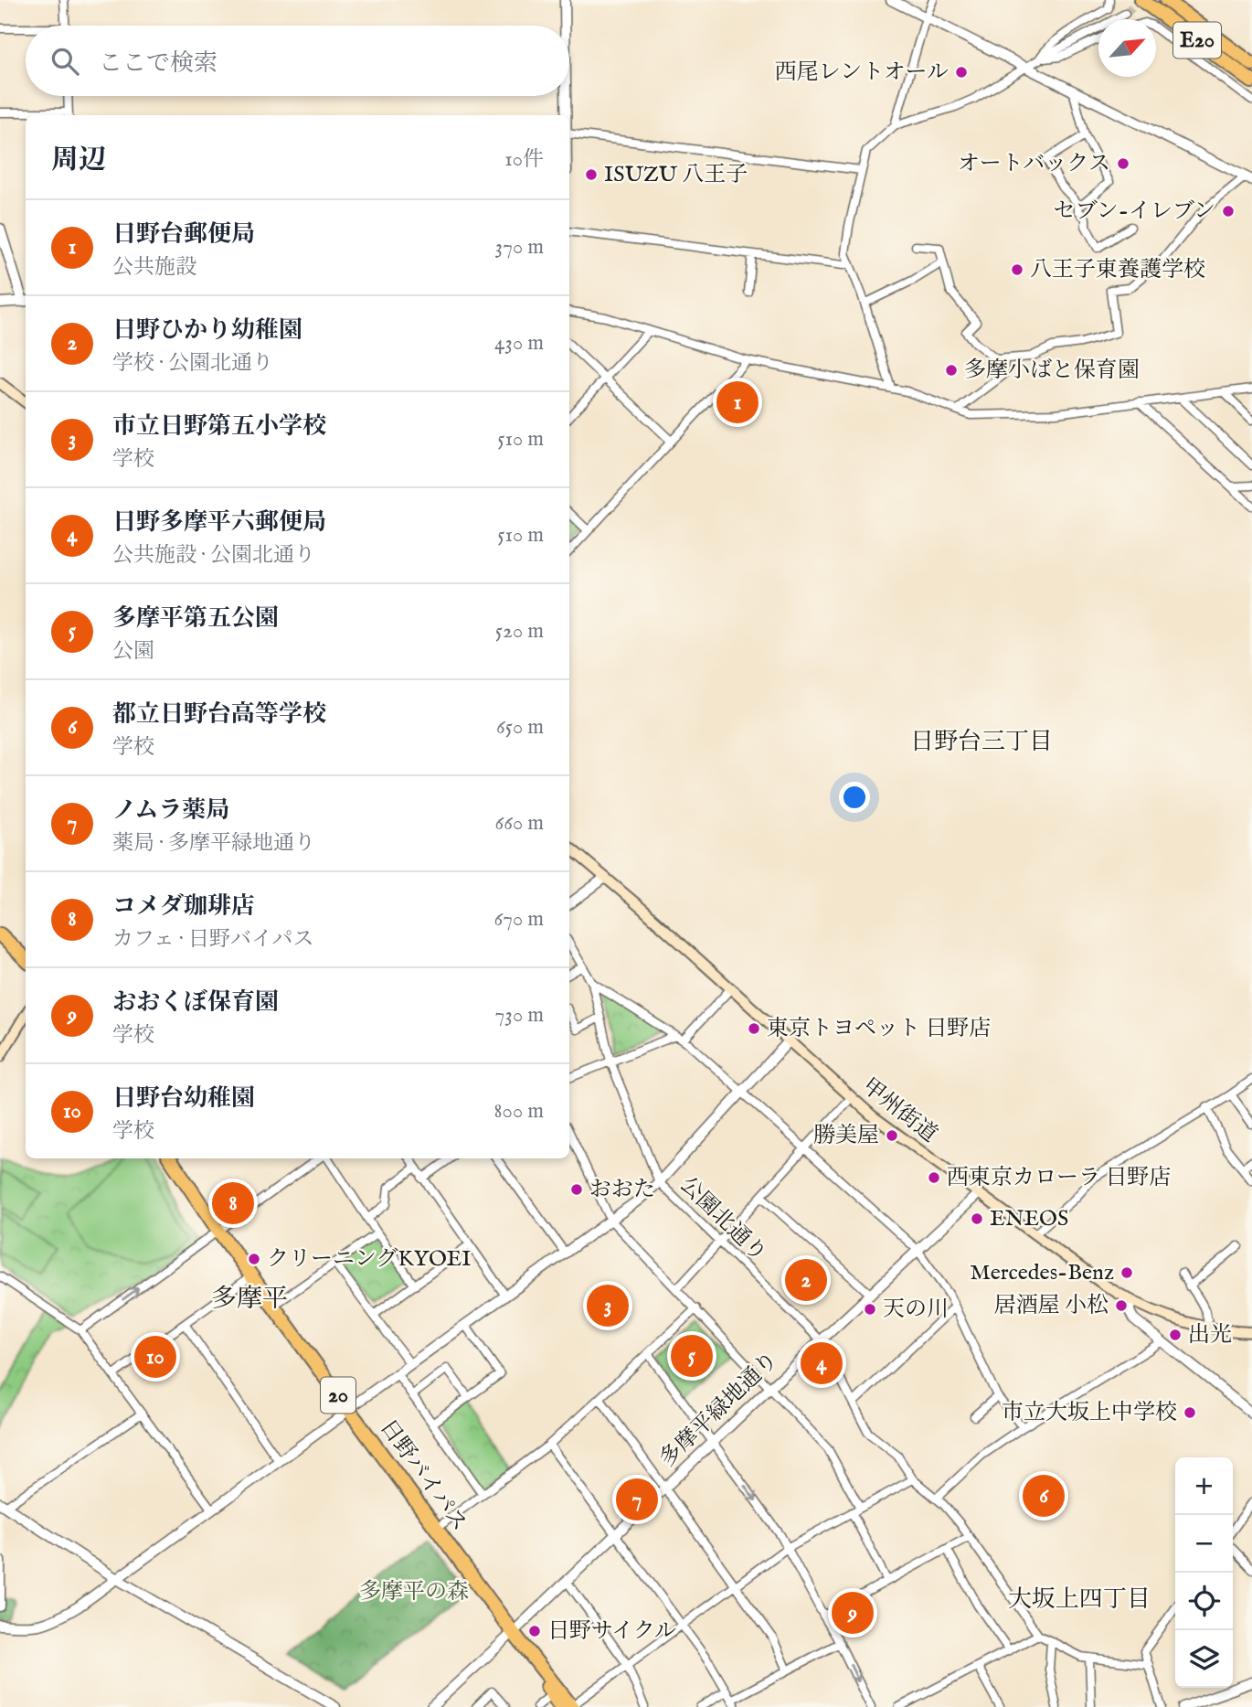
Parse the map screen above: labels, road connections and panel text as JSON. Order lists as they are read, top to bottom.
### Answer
{
  "streets": {
    "highway": ["E20", "20", "日野バイパス"],
    "main road": ["甲州街道"],
    "street": ["公園北通り", "多摩平緑地通り"]
  },
  "crossings": [
    ["甲州街道", "多摩平緑地通り"],
    ["公園北通り", "多摩平緑地通り"],
    ["多摩平緑地通り", "日野バイパス"]
  ],
  "districts": ["日野台三丁目", "多摩平", "大坂上四丁目"],
  "parks": ["多摩平の森"],
  "places": [
    "西尾レントオール",
    "オートバックス",
    "ISUZU 八王子",
    "セブン-イレブン",
    "八王子東養護学校",
    "多摩小ばと保育園",
    "東京トヨペット 日野店",
    "勝美屋",
    "西東京カローラ 日野店",
    "おおた",
    "ENEOS",
    "クリーニングKYOEI",
    "Mercedes-Benz",
    "居酒屋 小松",
    "天の川",
    "出光",
    "市立大坂上中学校",
    "日野サイクル"
  ],
  "north": "top right",
  "page": {
    "search": "ここで検索",
    "heading": ["周辺", "10件"],
    "list": [
      {
        "mark": "1",
        "name": "日野台郵便局",
        "note": "公共施設",
        "value": "370 m"
      },
      {
        "mark": "2",
        "name": "日野ひかり幼稚園",
        "note": "学校 · 公園北通り",
        "value": "430 m"
      },
      {
        "mark": "3",
        "name": "市立日野第五小学校",
        "note": "学校",
        "value": "510 m"
      },
      {
        "mark": "4",
        "name": "日野多摩平六郵便局",
        "note": "公共施設 · 公園北通り",
        "value": "510 m"
      },
      {
        "mark": "5",
        "name": "多摩平第五公園",
        "note": "公園",
        "value": "520 m"
      },
      {
        "mark": "6",
        "name": "都立日野台高等学校",
        "note": "学校",
        "value": "650 m"
      },
      {
        "mark": "7",
        "name": "ノムラ薬局",
        "note": "薬局 · 多摩平緑地通り",
        "value": "660 m"
      },
      {
        "mark": "8",
        "name": "コメダ珈琲店",
        "note": "カフェ · 日野バイパス",
        "value": "670 m"
      },
      {
        "mark": "9",
        "name": "おおくぼ保育園",
        "note": "学校",
        "value": "730 m"
      },
      {
        "mark": "10",
        "name": "日野台幼稚園",
        "note": "学校",
        "value": "800 m"
      }
    ],
    "pins": [
      "1",
      "8",
      "2",
      "3",
      "5",
      "10",
      "4",
      "6",
      "7",
      "9"
    ],
    "map_buttons": ["+", "−"]
  }
}
